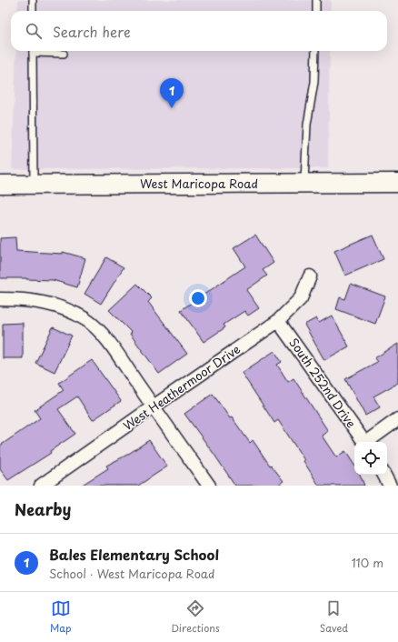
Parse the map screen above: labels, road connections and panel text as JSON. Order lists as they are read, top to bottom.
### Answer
{
  "streets": {
    "street": ["West Maricopa Road", "South 252nd Drive", "West Heathermoor Drive"]
  },
  "crossings": [
    ["South 252nd Drive", "West Heathermoor Drive"]
  ],
  "page": {
    "search": "Search here",
    "pins": "1",
    "heading": "Nearby",
    "list": [
      {
        "mark": "1",
        "name": "Bales Elementary School",
        "note": "School · West Maricopa Road",
        "value": "110 m"
      }
    ],
    "nav": ["Map", "Directions", "Saved"]
  }
}
